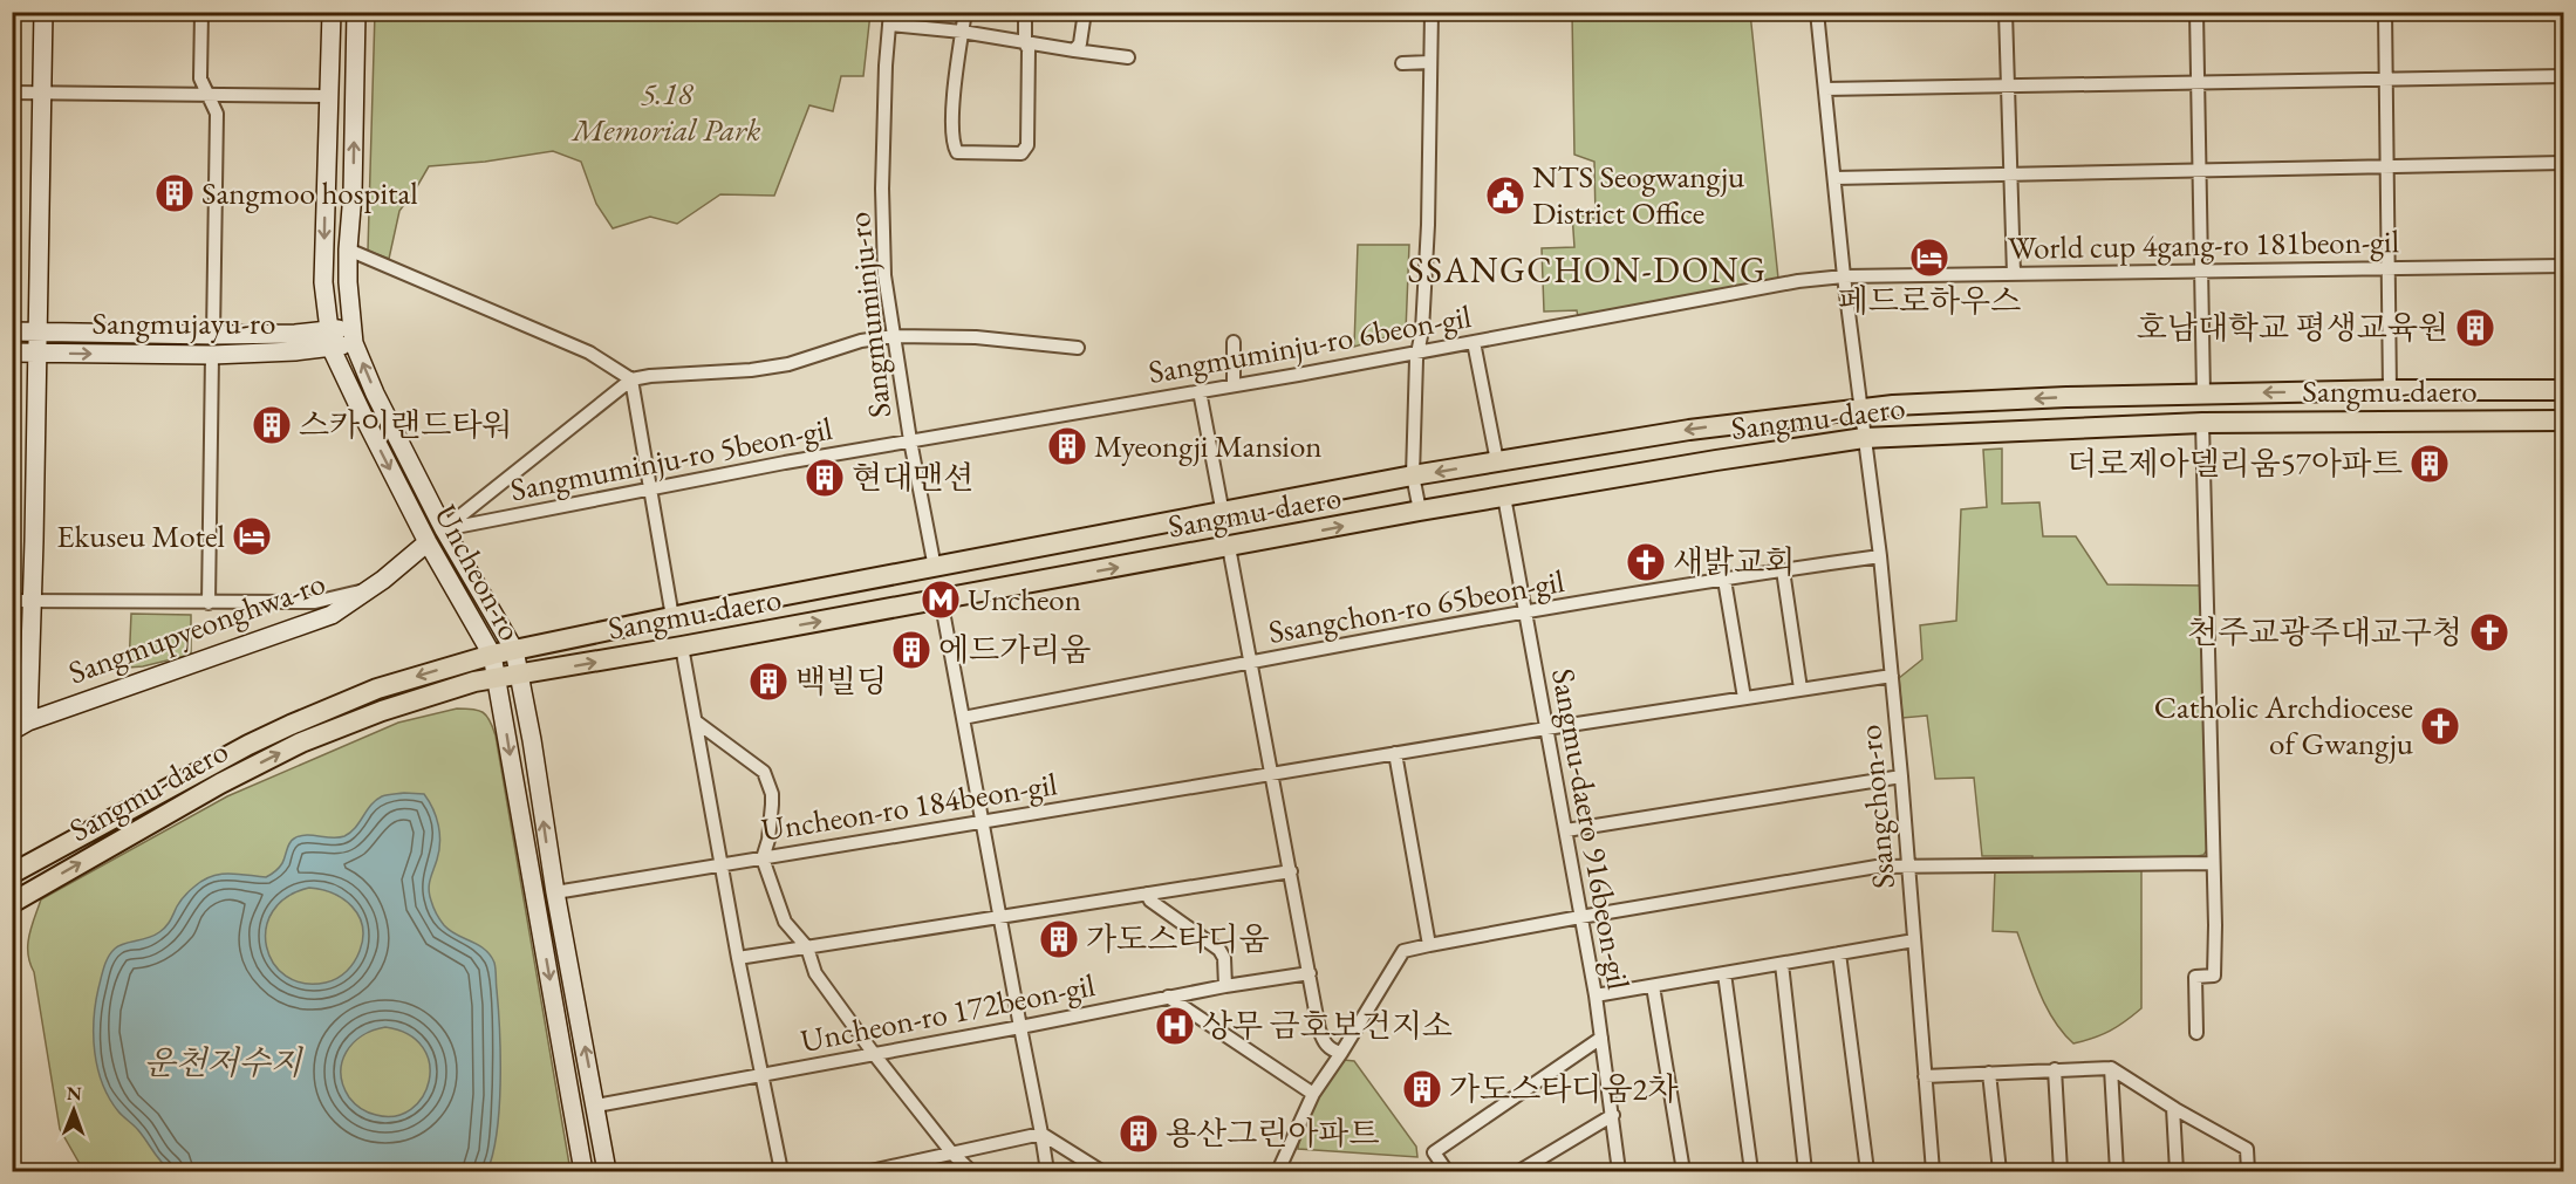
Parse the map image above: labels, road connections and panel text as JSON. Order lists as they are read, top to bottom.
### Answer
{
  "streets": {
    "main road": ["Sangmu-daero"],
    "street": [
      "World cup 4gang-ro 181beon-gil",
      "Sangmuminju-ro",
      "Sangmujayu-ro",
      "Sangmuminju-ro 6beon-gil",
      "Sangmuminju-ro 5beon-gil",
      "Uncheon-ro",
      "Ssangchon-ro 65beon-gil",
      "Sangmupyeonghwa-ro",
      "Uncheon-ro 184beon-gil",
      "Ssangchon-ro",
      "Sangmu-daero 916beon-gil",
      "Uncheon-ro 172beon-gil"
    ]
  },
  "crossings": [
    ["World cup 4gang-ro 181beon-gil", "Sangmuminju-ro 6beon-gil"],
    ["World cup 4gang-ro 181beon-gil", "Ssangchon-ro"],
    ["Sangmuminju-ro", "Sangmuminju-ro 6beon-gil"],
    ["Sangmuminju-ro", "Sangmu-daero"],
    ["Sangmuminju-ro", "Sangmuminju-ro 5beon-gil"],
    ["Sangmujayu-ro", "Uncheon-ro"],
    ["Sangmuminju-ro 6beon-gil", "Sangmuminju-ro 5beon-gil"],
    ["Sangmuminju-ro 6beon-gil", "Ssangchon-ro"],
    ["Sangmu-daero", "Uncheon-ro"],
    ["Sangmu-daero", "Ssangchon-ro"],
    ["Sangmu-daero", "Sangmu-daero 916beon-gil"],
    ["Sangmuminju-ro 5beon-gil", "Uncheon-ro"],
    ["Uncheon-ro", "Sangmupyeonghwa-ro"],
    ["Uncheon-ro", "Uncheon-ro 184beon-gil"],
    ["Uncheon-ro", "Uncheon-ro 172beon-gil"],
    ["Ssangchon-ro 65beon-gil", "Ssangchon-ro"],
    ["Ssangchon-ro 65beon-gil", "Sangmu-daero 916beon-gil"],
    ["Uncheon-ro 184beon-gil", "Ssangchon-ro"],
    ["Uncheon-ro 184beon-gil", "Sangmu-daero 916beon-gil"]
  ],
  "districts": ["SSANGCHON-DONG"],
  "water": ["운천저수지"],
  "parks": ["5.18 Memorial Park"],
  "places": {
    "building": [
      "Sangmoo hospital",
      "호남대학교 평생교육원",
      "스카이랜드타워",
      "Myeongji Mansion",
      "더로제아델리움57아파트",
      "현대맨션",
      "에드가리움",
      "백빌딩",
      "가도스타디움",
      "가도스타디움2차",
      "용산그린아파트"
    ],
    "public building": ["NTS Seogwangju District Office"],
    "hotel": ["페드로하우스", "Ekuseu Motel"],
    "church": ["새밝교회", "천주교광주대교구청", "Catholic Archdiocese of Gwangju"],
    "metro station": ["Uncheon"],
    "hospital": ["상무 금호보건지소"]
  },
  "north": "top"
}
